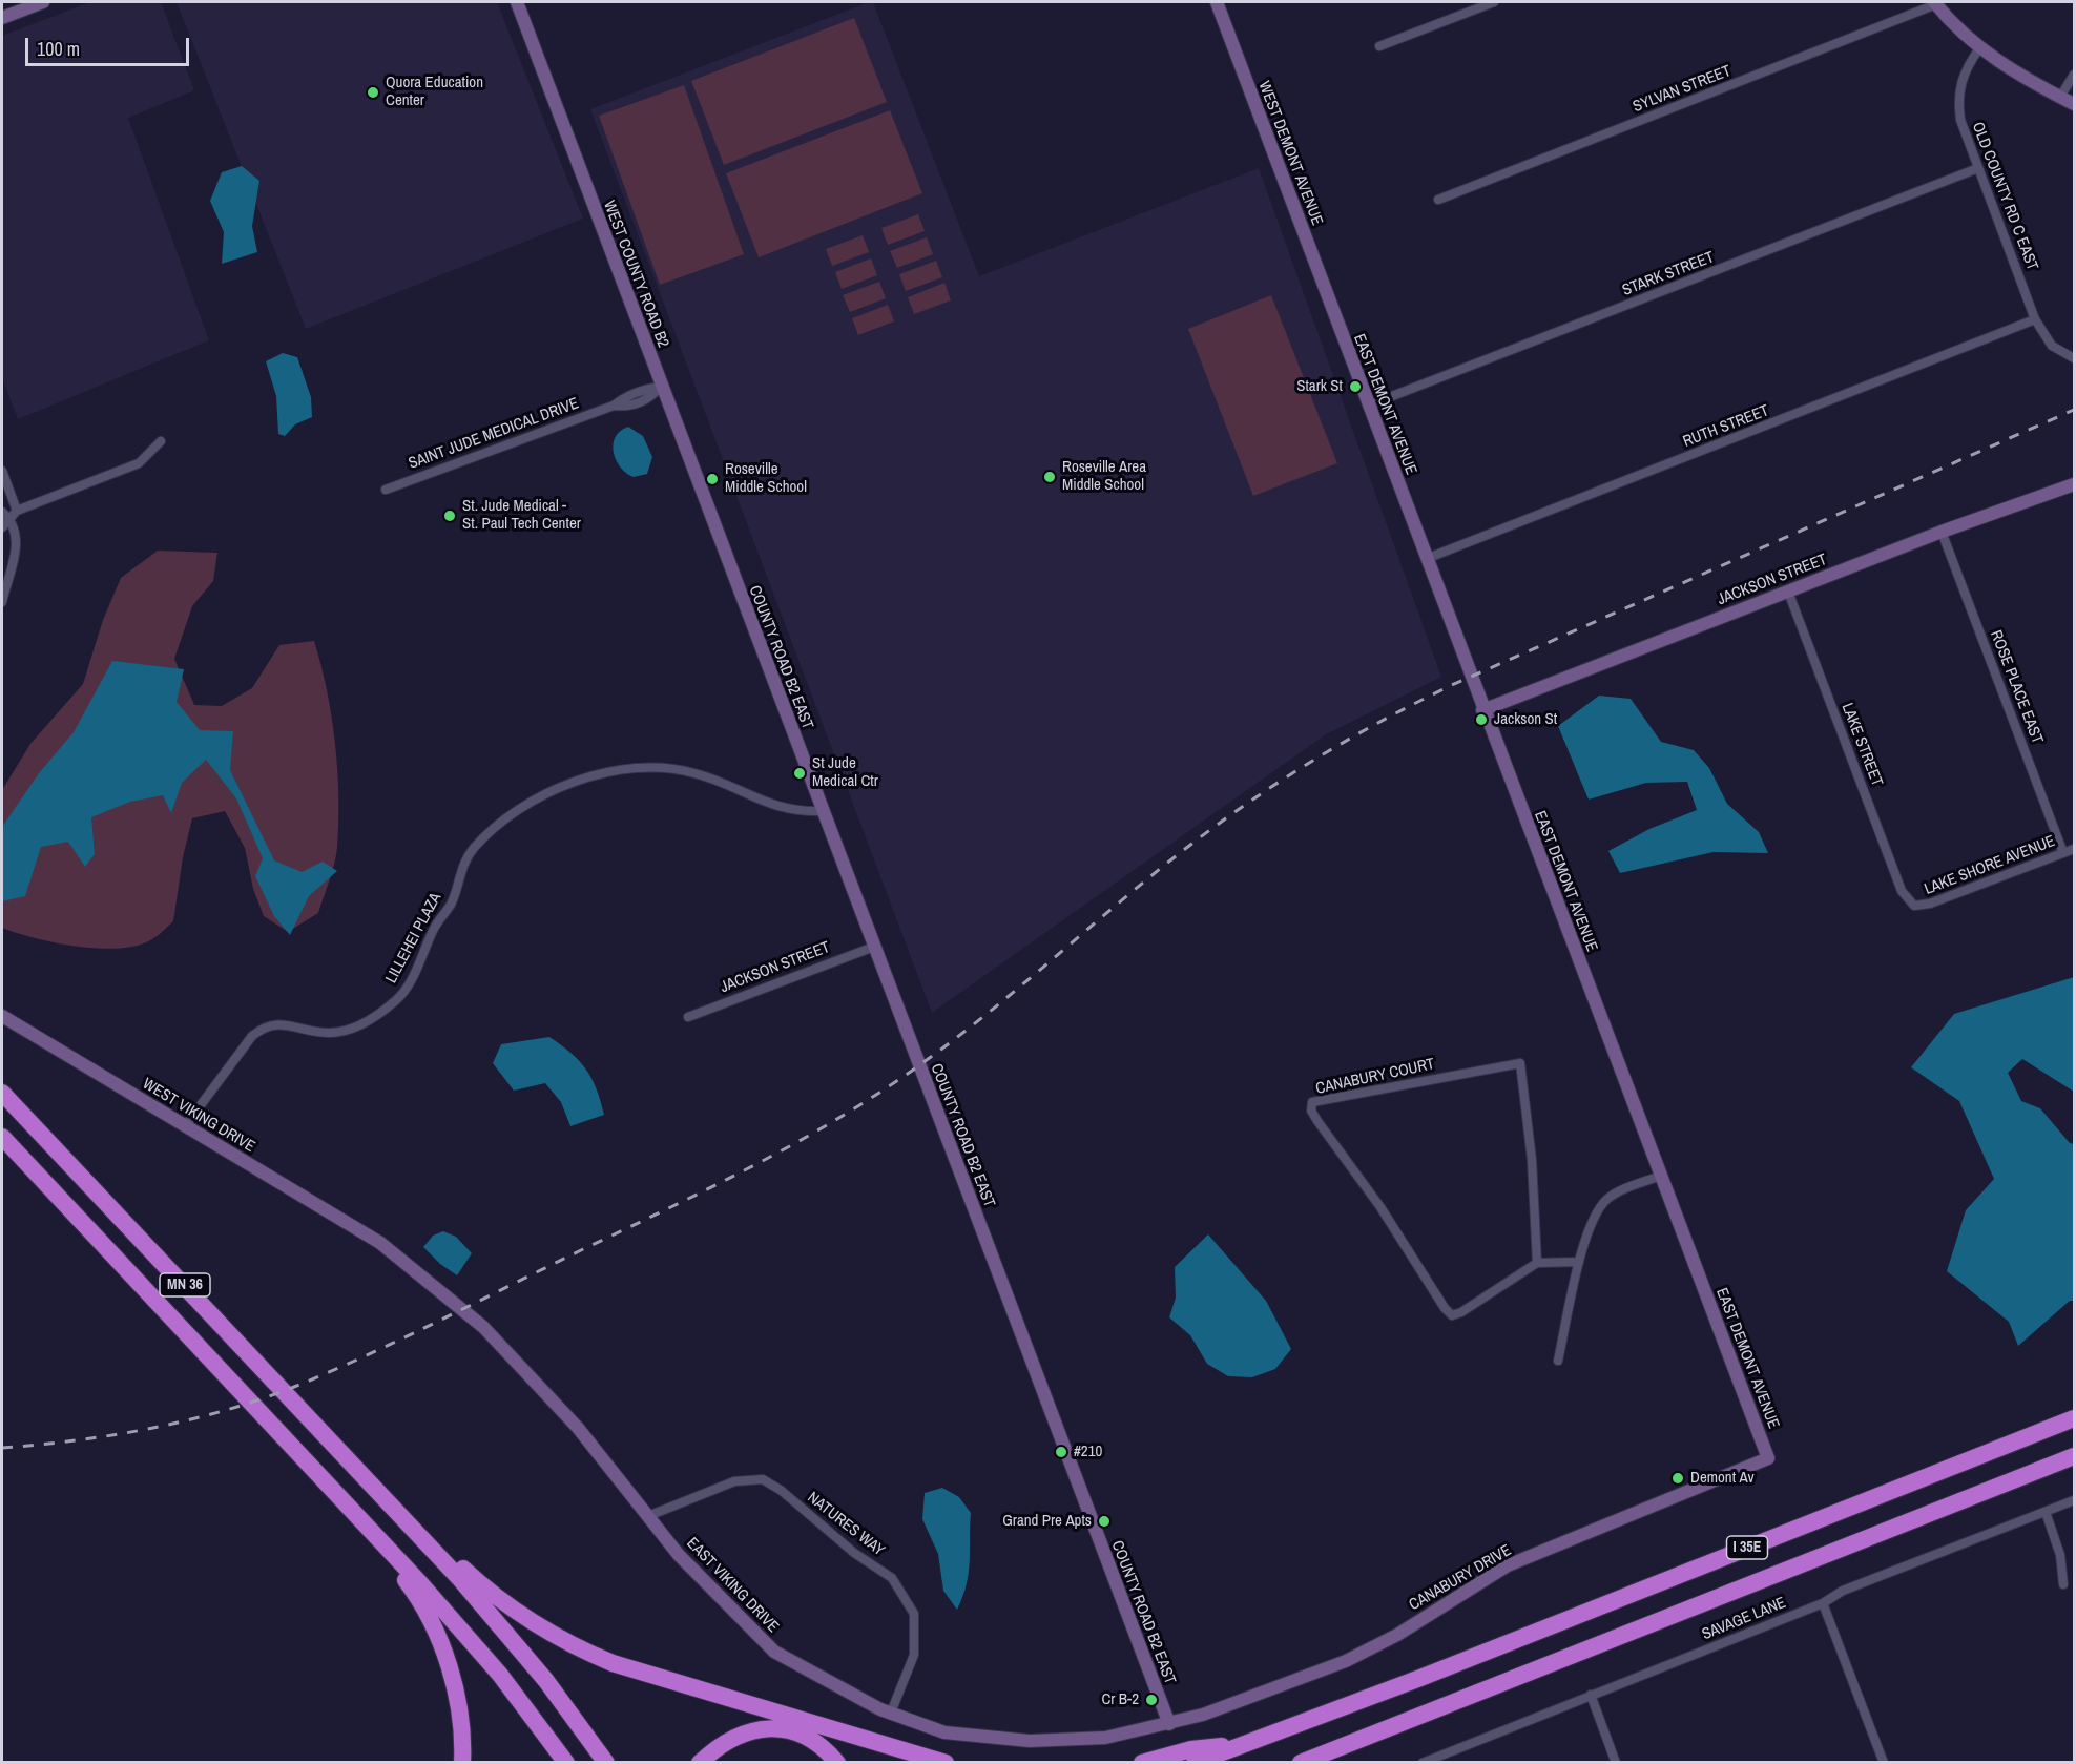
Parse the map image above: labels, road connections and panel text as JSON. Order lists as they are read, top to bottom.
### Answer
{
  "streets": {
    "highway": ["MN 36", "I 35E"],
    "street": [
      "SYLVAN STREET",
      "WEST DEMONT AVENUE",
      "OLD COUNTY RD C EAST",
      "WEST COUNTY ROAD B2",
      "STARK STREET",
      "EAST DEMONT AVENUE",
      "RUTH STREET",
      "SAINT JUDE MEDICAL DRIVE",
      "JACKSON STREET",
      "COUNTY ROAD B2 EAST",
      "ROSE PLACE EAST",
      "LAKE STREET",
      "LAKE SHORE AVENUE",
      "LILLEHEI PLAZA",
      "CANABURY COURT",
      "WEST VIKING DRIVE",
      "NATURES WAY",
      "CANABURY DRIVE",
      "EAST VIKING DRIVE",
      "SAVAGE LANE"
    ]
  },
  "crossings": [
    ["WEST DEMONT AVENUE", "EAST DEMONT AVENUE"],
    ["OLD COUNTY RD C EAST", "STARK STREET"],
    ["OLD COUNTY RD C EAST", "RUTH STREET"],
    ["WEST COUNTY ROAD B2", "SAINT JUDE MEDICAL DRIVE"],
    ["WEST COUNTY ROAD B2", "COUNTY ROAD B2 EAST"],
    ["STARK STREET", "EAST DEMONT AVENUE"],
    ["EAST DEMONT AVENUE", "RUTH STREET"],
    ["EAST DEMONT AVENUE", "JACKSON STREET"],
    ["EAST DEMONT AVENUE", "CANABURY DRIVE"],
    ["JACKSON STREET", "COUNTY ROAD B2 EAST"],
    ["JACKSON STREET", "ROSE PLACE EAST"],
    ["JACKSON STREET", "LAKE STREET"],
    ["COUNTY ROAD B2 EAST", "LILLEHEI PLAZA"],
    ["COUNTY ROAD B2 EAST", "CANABURY DRIVE"],
    ["COUNTY ROAD B2 EAST", "EAST VIKING DRIVE"],
    ["ROSE PLACE EAST", "LAKE SHORE AVENUE"],
    ["LAKE STREET", "LAKE SHORE AVENUE"],
    ["LILLEHEI PLAZA", "WEST VIKING DRIVE"],
    ["WEST VIKING DRIVE", "EAST VIKING DRIVE"],
    ["NATURES WAY", "EAST VIKING DRIVE"],
    ["CANABURY DRIVE", "EAST VIKING DRIVE"]
  ],
  "places": [
    "Quora Education Center",
    "Stark St",
    "Roseville Area Middle School",
    "Roseville Middle School",
    "St. Jude Medical - St. Paul Tech Center",
    "Jackson St",
    "St Jude Medical Ctr",
    "#210",
    "Demont Av",
    "Grand Pre Apts",
    "Cr B-2"
  ],
  "scale_bar": "100 m"
}
